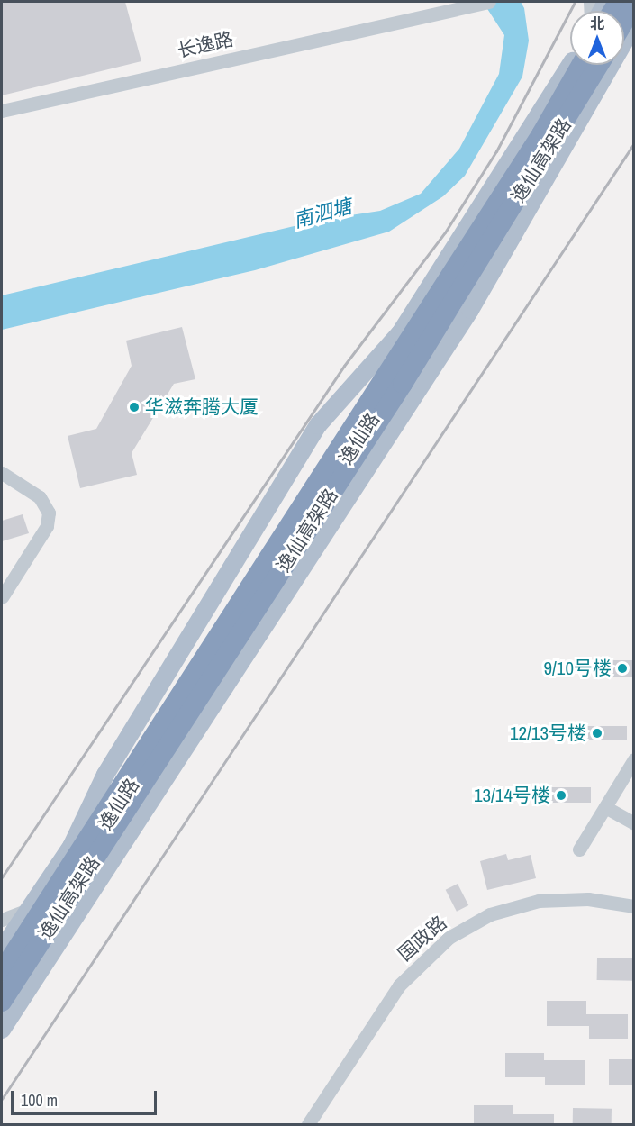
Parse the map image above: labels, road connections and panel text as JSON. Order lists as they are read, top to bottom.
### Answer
{
  "streets": {
    "highway": ["逸仙高架路"],
    "main road": ["逸仙路"],
    "street": ["长逸路", "国政路"]
  },
  "crossings": [
    ["逸仙高架路", "逸仙路"]
  ],
  "water": ["南泗塘"],
  "places": [
    "华滋奔腾大厦",
    "9/10号楼",
    "12/13号楼",
    "13/14号楼"
  ],
  "scale_bar": "100 m",
  "north": "top"
}
